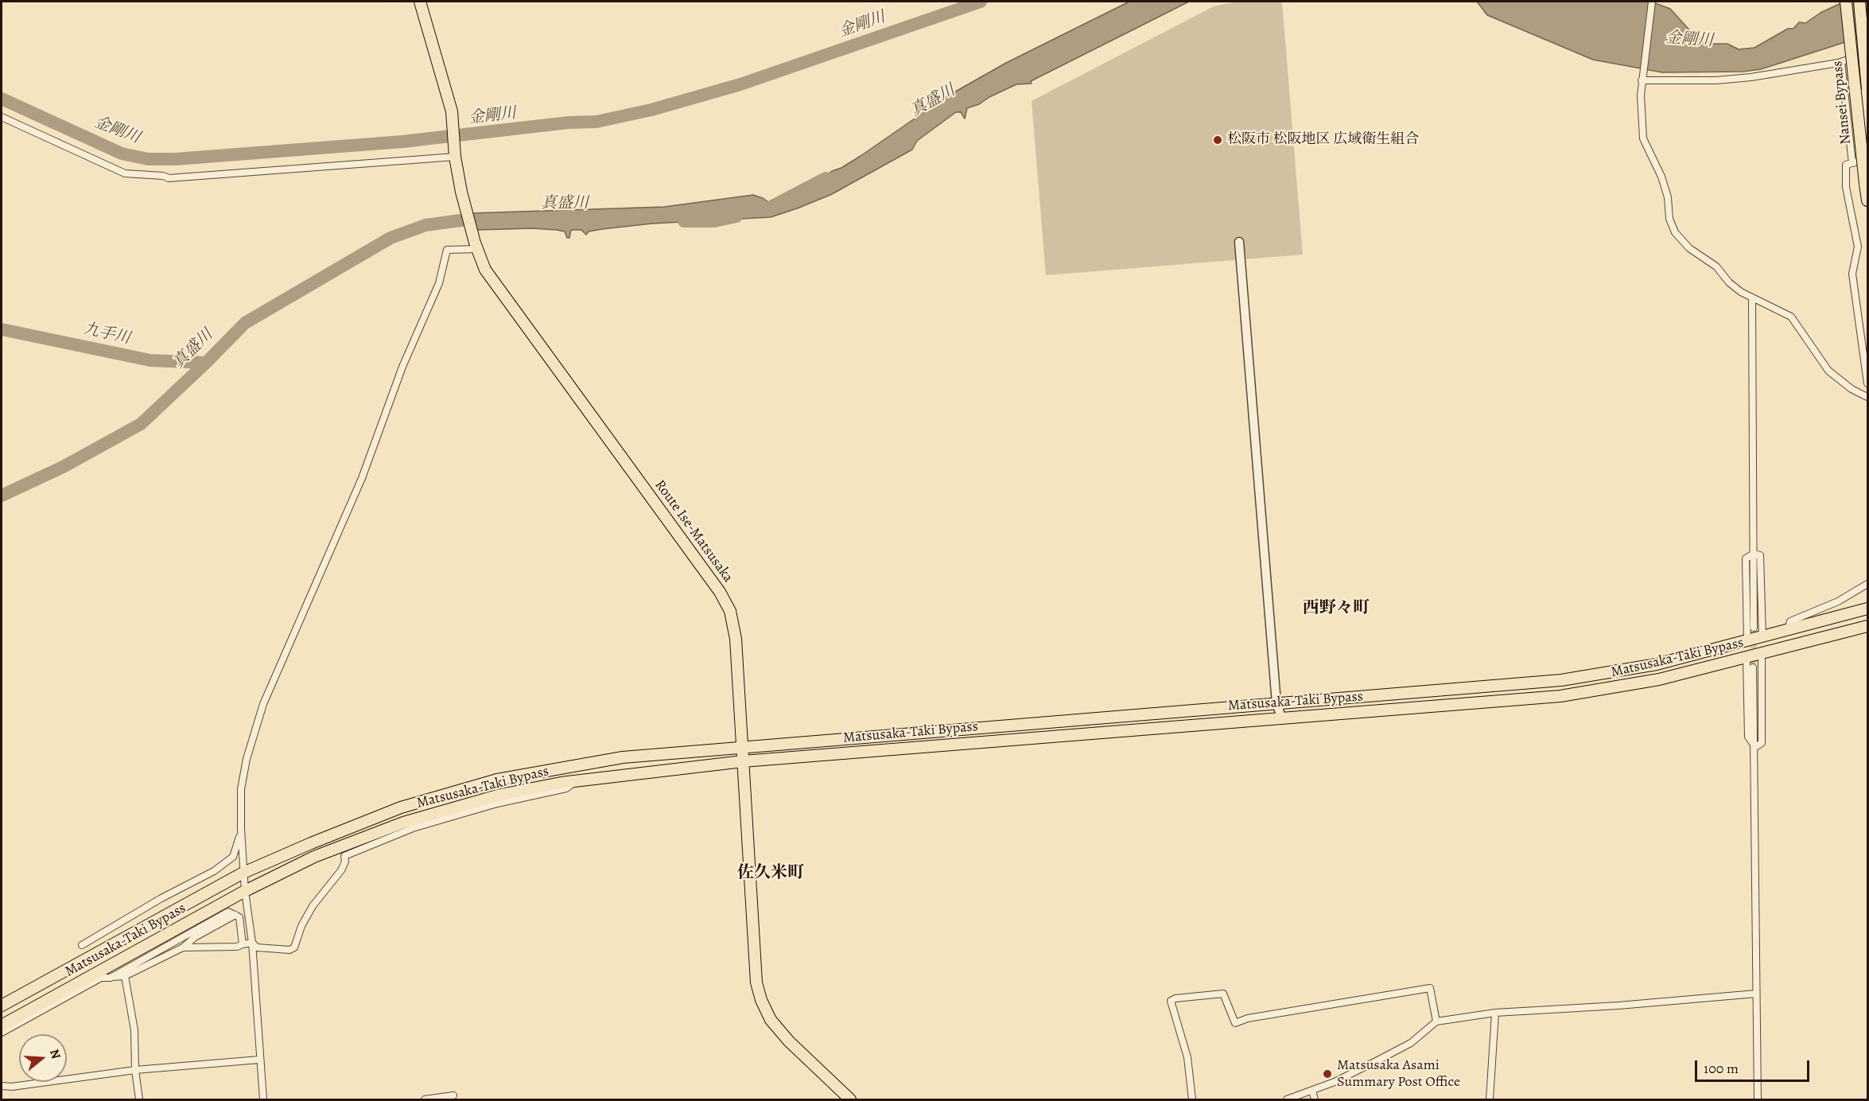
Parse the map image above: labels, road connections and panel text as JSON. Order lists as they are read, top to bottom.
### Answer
{
  "streets": {
    "main road": ["Nansei Bypass", "Route Ise-Matsusaka", "Matsusaka-Taki Bypass"]
  },
  "crossings": [
    ["Route Ise-Matsusaka", "Matsusaka-Taki Bypass"]
  ],
  "districts": ["西野々町", "佐久米町"],
  "water": ["金剛川", "真盛川", "九手川"],
  "places": ["松阪市 松阪地区 広域衛生組合", "Matsusaka Asami Summary Post Office"],
  "scale_bar": "100 m",
  "north": "right"
}
